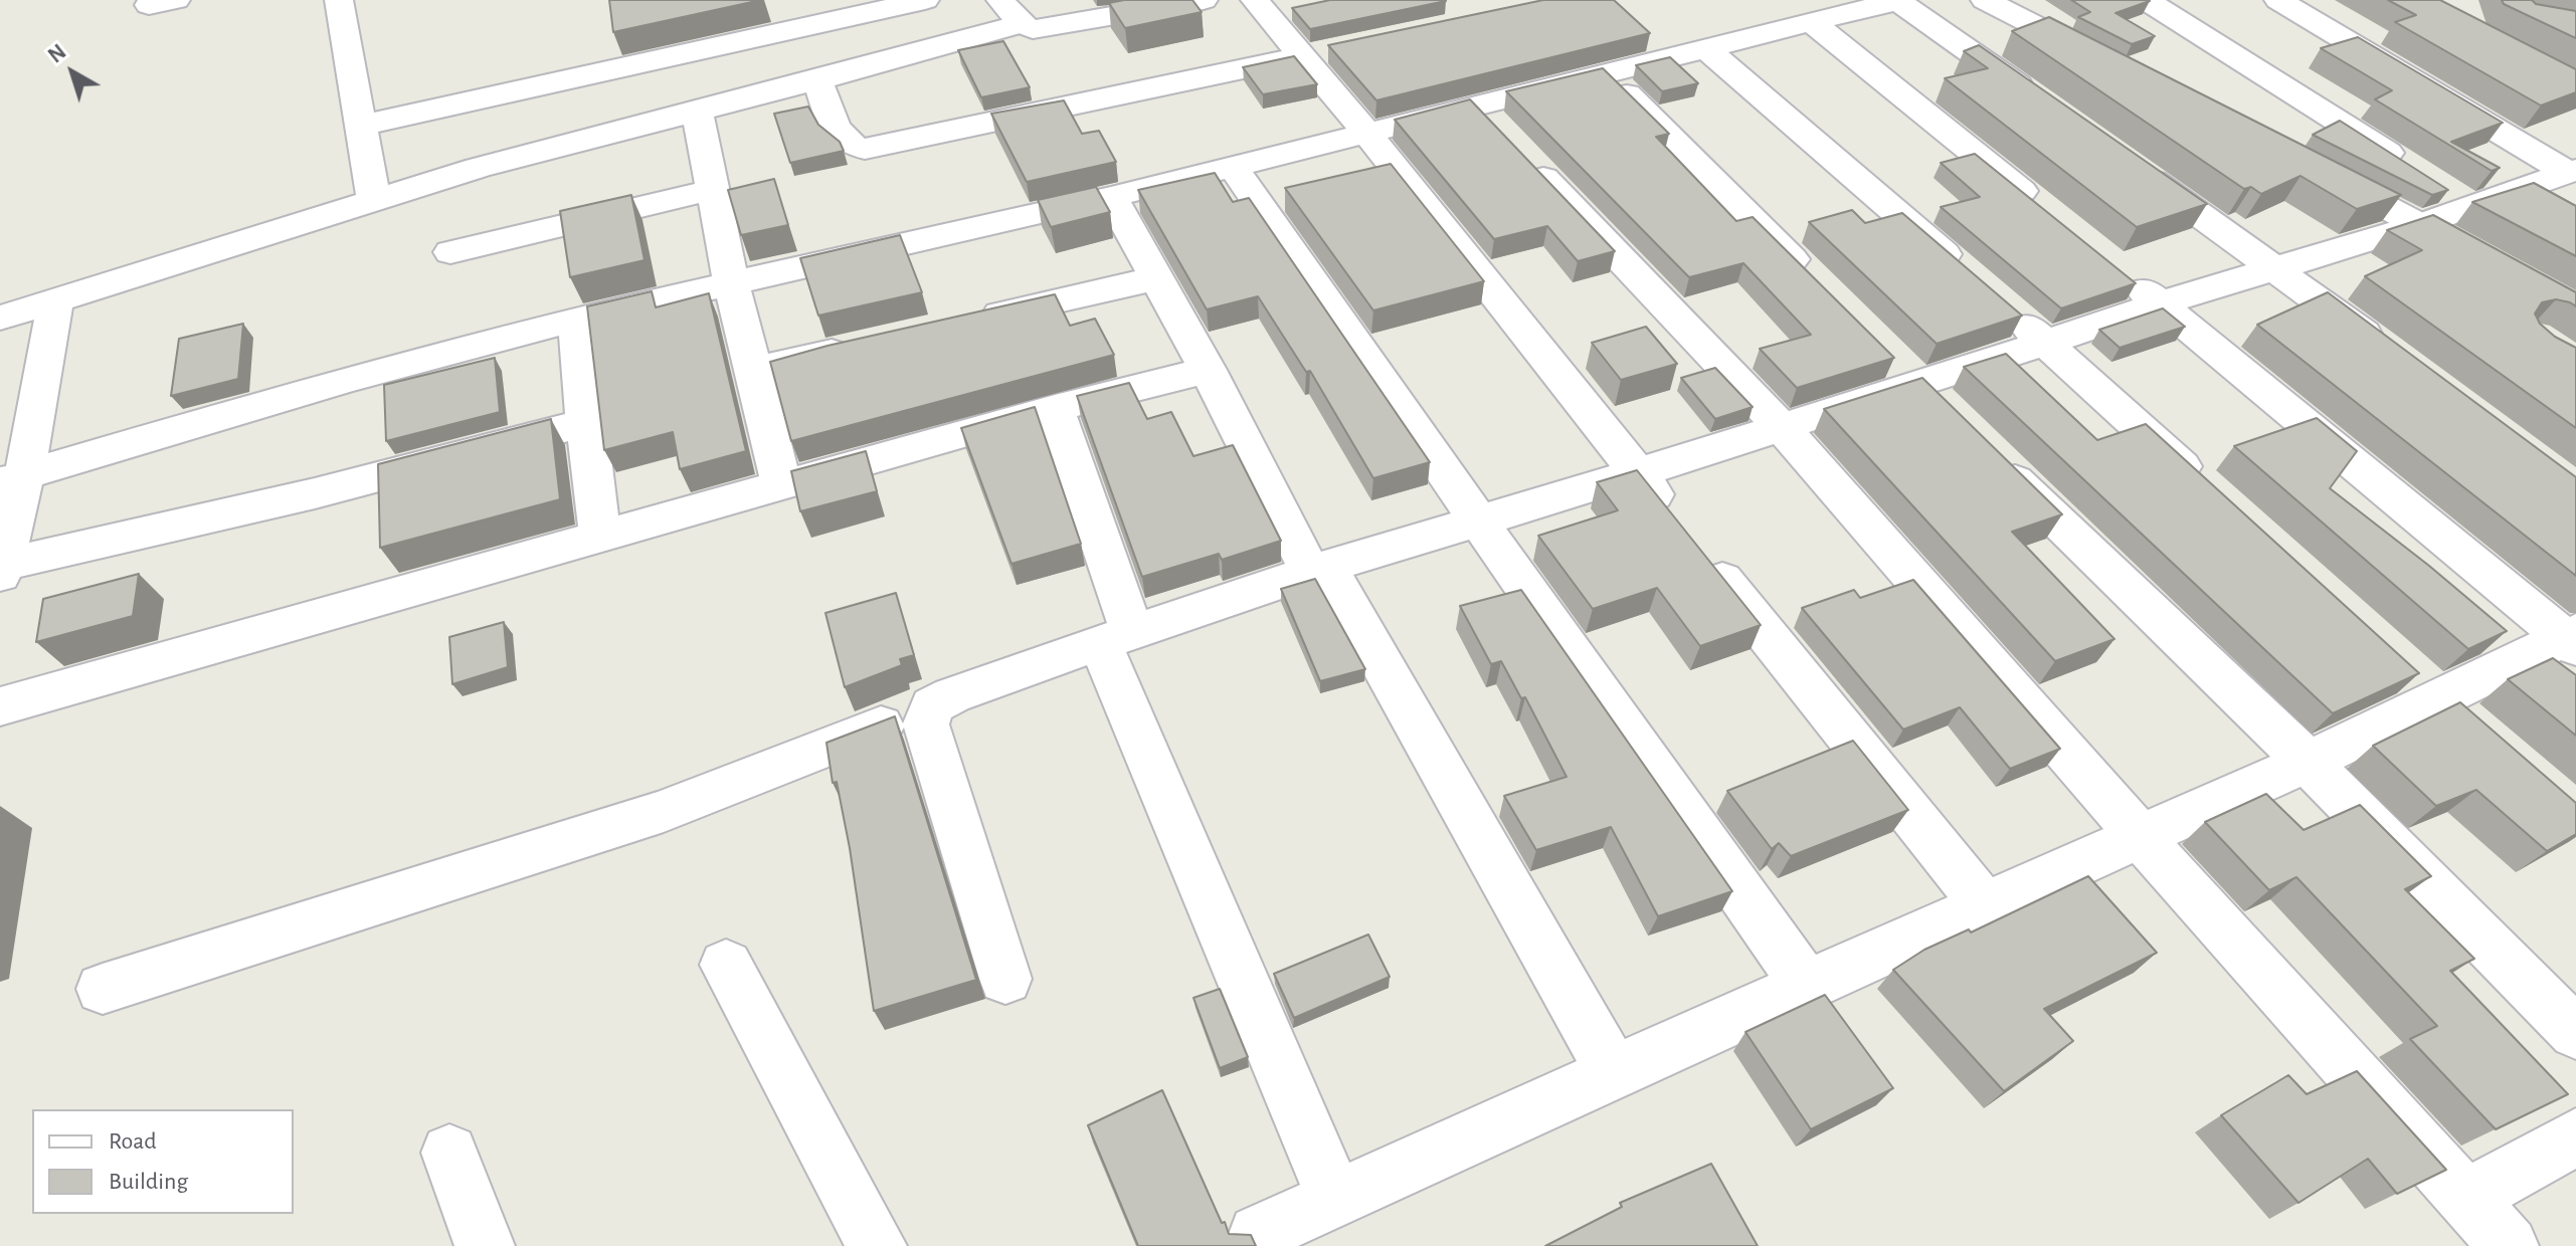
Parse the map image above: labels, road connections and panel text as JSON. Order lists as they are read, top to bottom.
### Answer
{
  "legend": ["Road", "Building"],
  "north": "top left"
}
